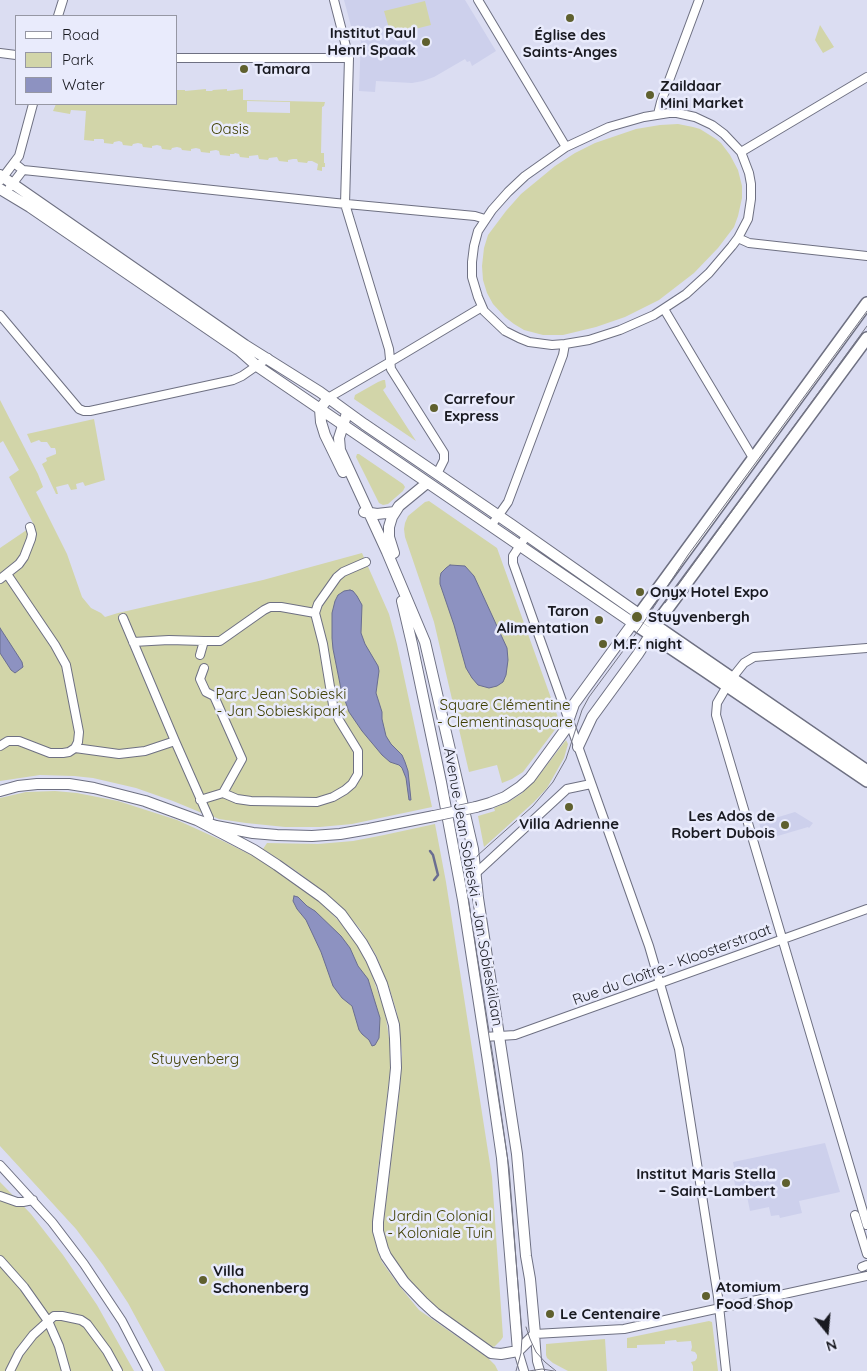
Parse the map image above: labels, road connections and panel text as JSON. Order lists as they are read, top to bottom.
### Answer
{
  "streets": {
    "street": ["Avenue Jean Sobieski - Jan Sobieskilaan", "Rue du Cloître - Kloosterstraat"]
  },
  "crossings": [
    ["Avenue Jean Sobieski - Jan Sobieskilaan", "Rue du Cloître - Kloosterstraat"]
  ],
  "parks": [
    "Oasis",
    "Parc Jean Sobieski - Jan Sobieskipark",
    "Square Clémentine - Clementinasquare",
    "Stuyvenberg",
    "Jardin Colonial - Koloniale Tuin"
  ],
  "places": [
    "Église des Saints-Anges",
    "Institut Paul Henri Spaak",
    "Tamara",
    "Zaildaar Mini Market",
    "Carrefour Express",
    "Onyx Hotel Expo",
    "Stuyvenbergh",
    "Taron Alimentation",
    "M.F. night",
    "Villa Adrienne",
    "Les Ados de Robert Dubois",
    "Institut Maris Stella – Saint-Lambert",
    "Villa Schonenberg",
    "Atomium Food Shop",
    "Le Centenaire"
  ],
  "legend": ["Road", "Park", "Water"],
  "north": "bottom"
}
